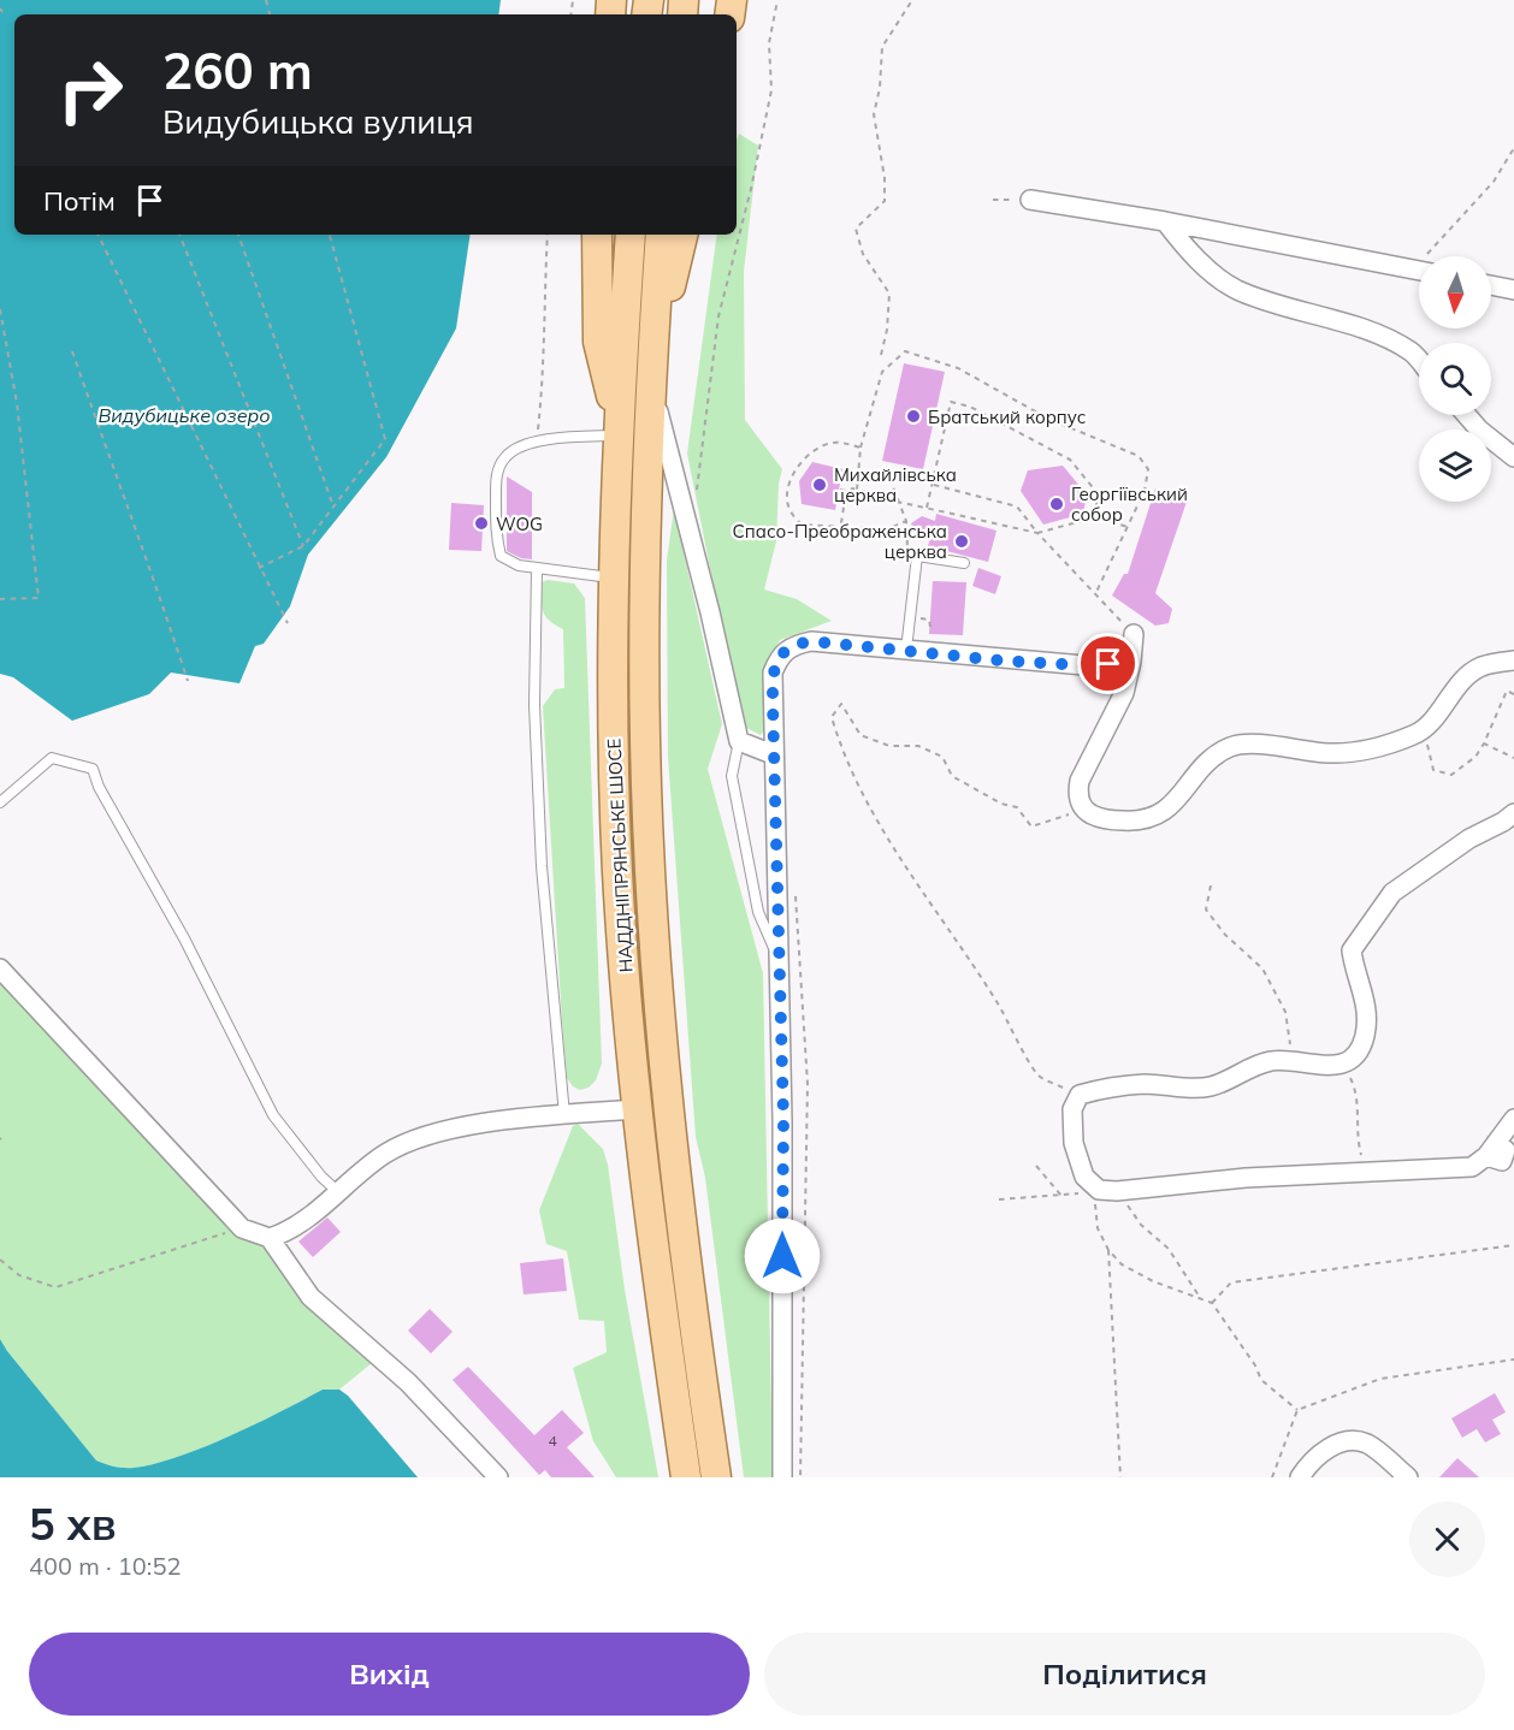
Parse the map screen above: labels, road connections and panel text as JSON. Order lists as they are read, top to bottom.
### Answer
{
  "streets": {
    "main road": ["НАДДНІПРЯНСЬКЕ ШОСЕ"]
  },
  "water": ["Видубицьке озеро"],
  "places": [
    "Братський корпус",
    "Михайлівська церква",
    "Георгіївський собор",
    "WOG",
    "Спасо-Преображенська церква"
  ],
  "house_numbers": ["4"],
  "north": "bottom",
  "page": {
    "turn": ["260 m", "Видубицька вулиця"],
    "then": "Потім",
    "heading": ["5 хв", "400 m · 10:52"],
    "buttons": ["Вихід", "Поділитися"]
  }
}
